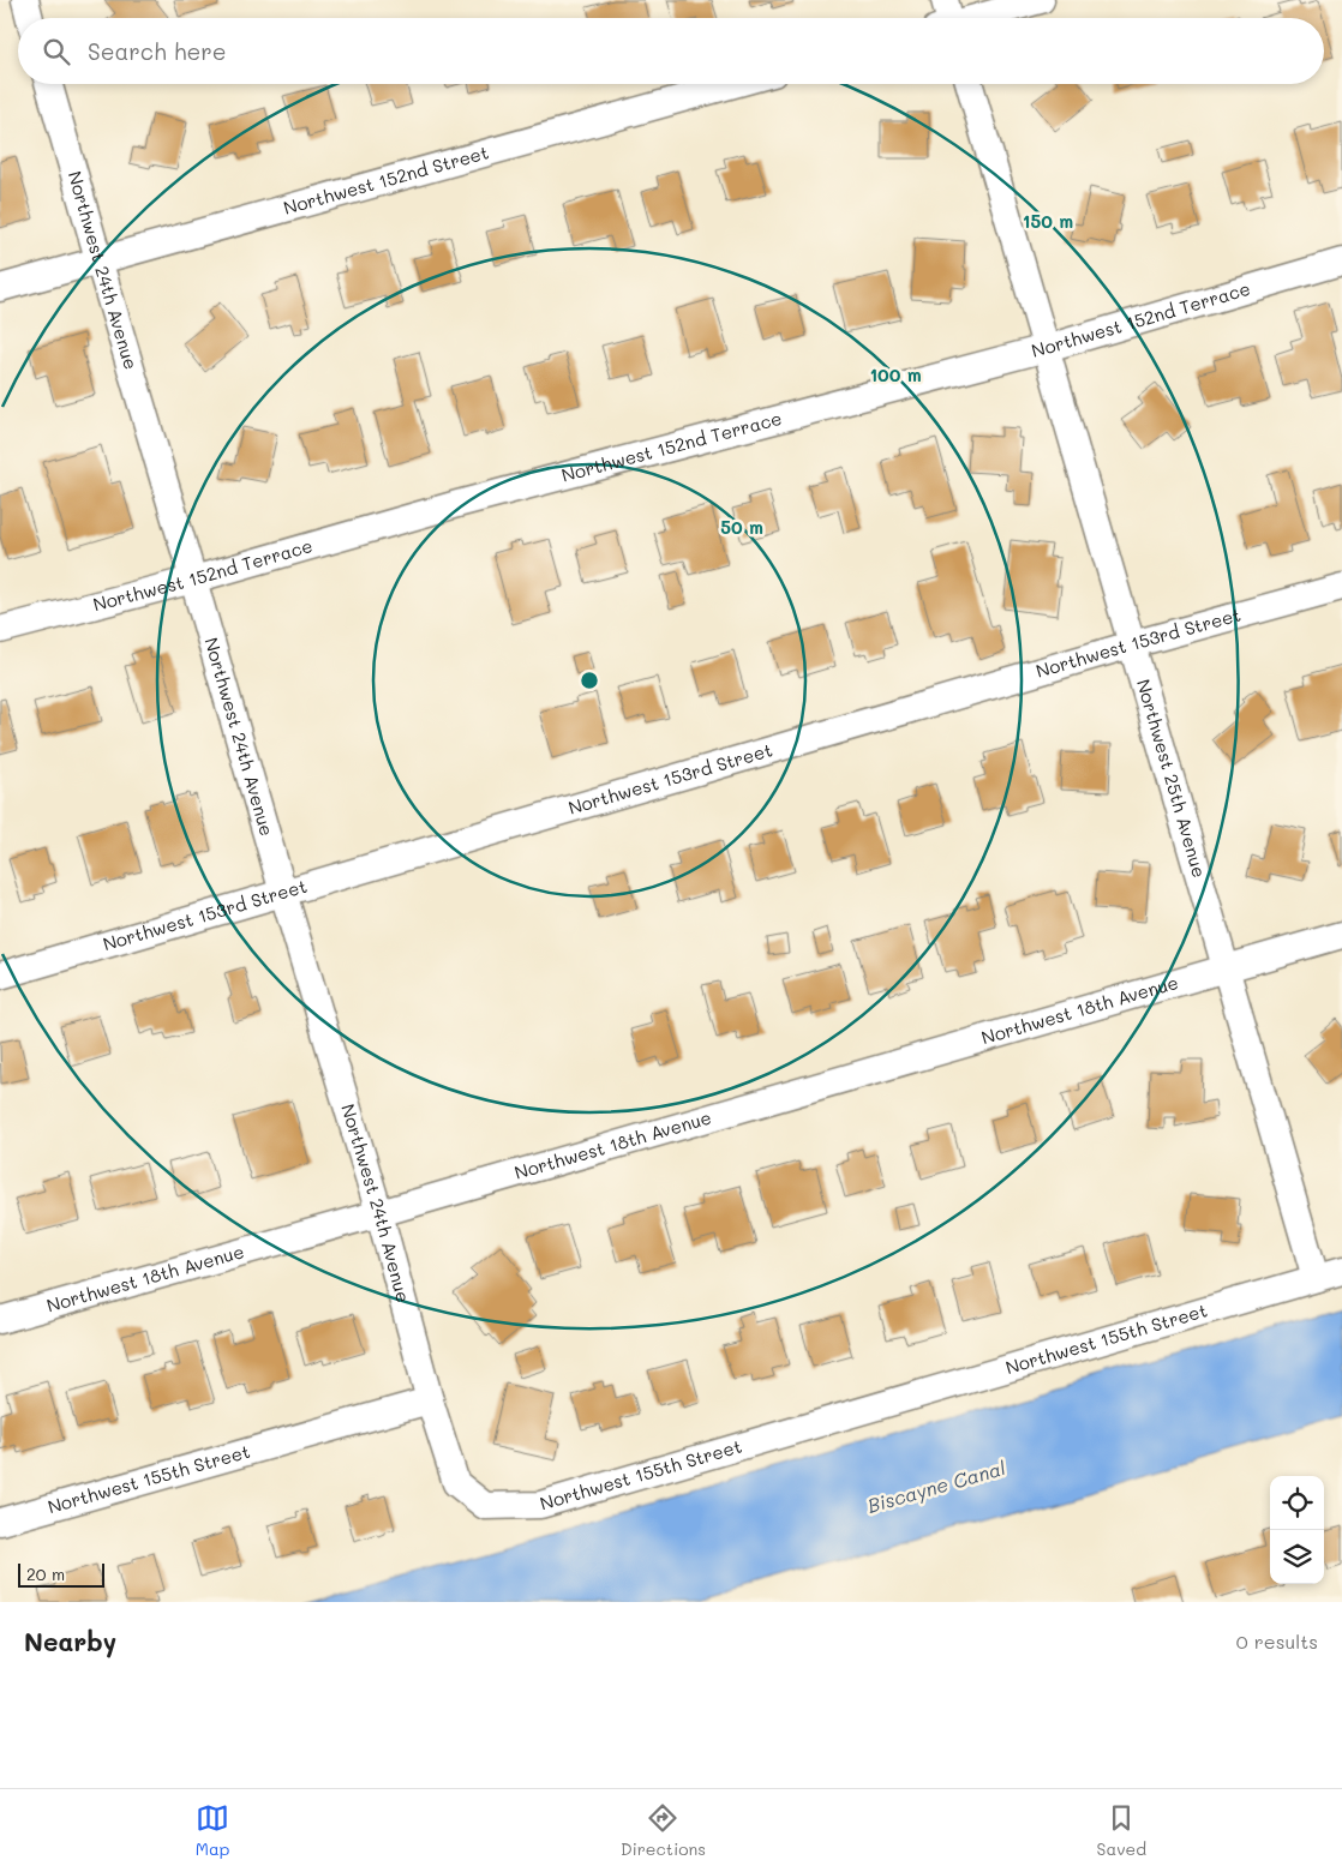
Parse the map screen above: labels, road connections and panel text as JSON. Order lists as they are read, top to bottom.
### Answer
{
  "streets": {
    "street": [
      "Northwest 152nd Street",
      "Northwest 24th Avenue",
      "Northwest 152nd Terrace",
      "Northwest 153rd Street",
      "Northwest 25th Avenue",
      "Northwest 18th Avenue",
      "Northwest 155th Street"
    ]
  },
  "crossings": [
    ["Northwest 152nd Street", "Northwest 24th Avenue"],
    ["Northwest 24th Avenue", "Northwest 152nd Terrace"],
    ["Northwest 24th Avenue", "Northwest 153rd Street"],
    ["Northwest 24th Avenue", "Northwest 18th Avenue"],
    ["Northwest 24th Avenue", "Northwest 155th Street"],
    ["Northwest 152nd Terrace", "Northwest 25th Avenue"],
    ["Northwest 153rd Street", "Northwest 25th Avenue"],
    ["Northwest 25th Avenue", "Northwest 18th Avenue"],
    ["Northwest 25th Avenue", "Northwest 155th Street"]
  ],
  "water": ["Biscayne Canal"],
  "scale_bar": "20 m",
  "page": {
    "search": "Search here",
    "scale": "20 m",
    "heading": ["Nearby", "0 results"],
    "nav": ["Map", "Directions", "Saved"]
  },
  "rings": ["150 m", "100 m", "50 m"]
}
